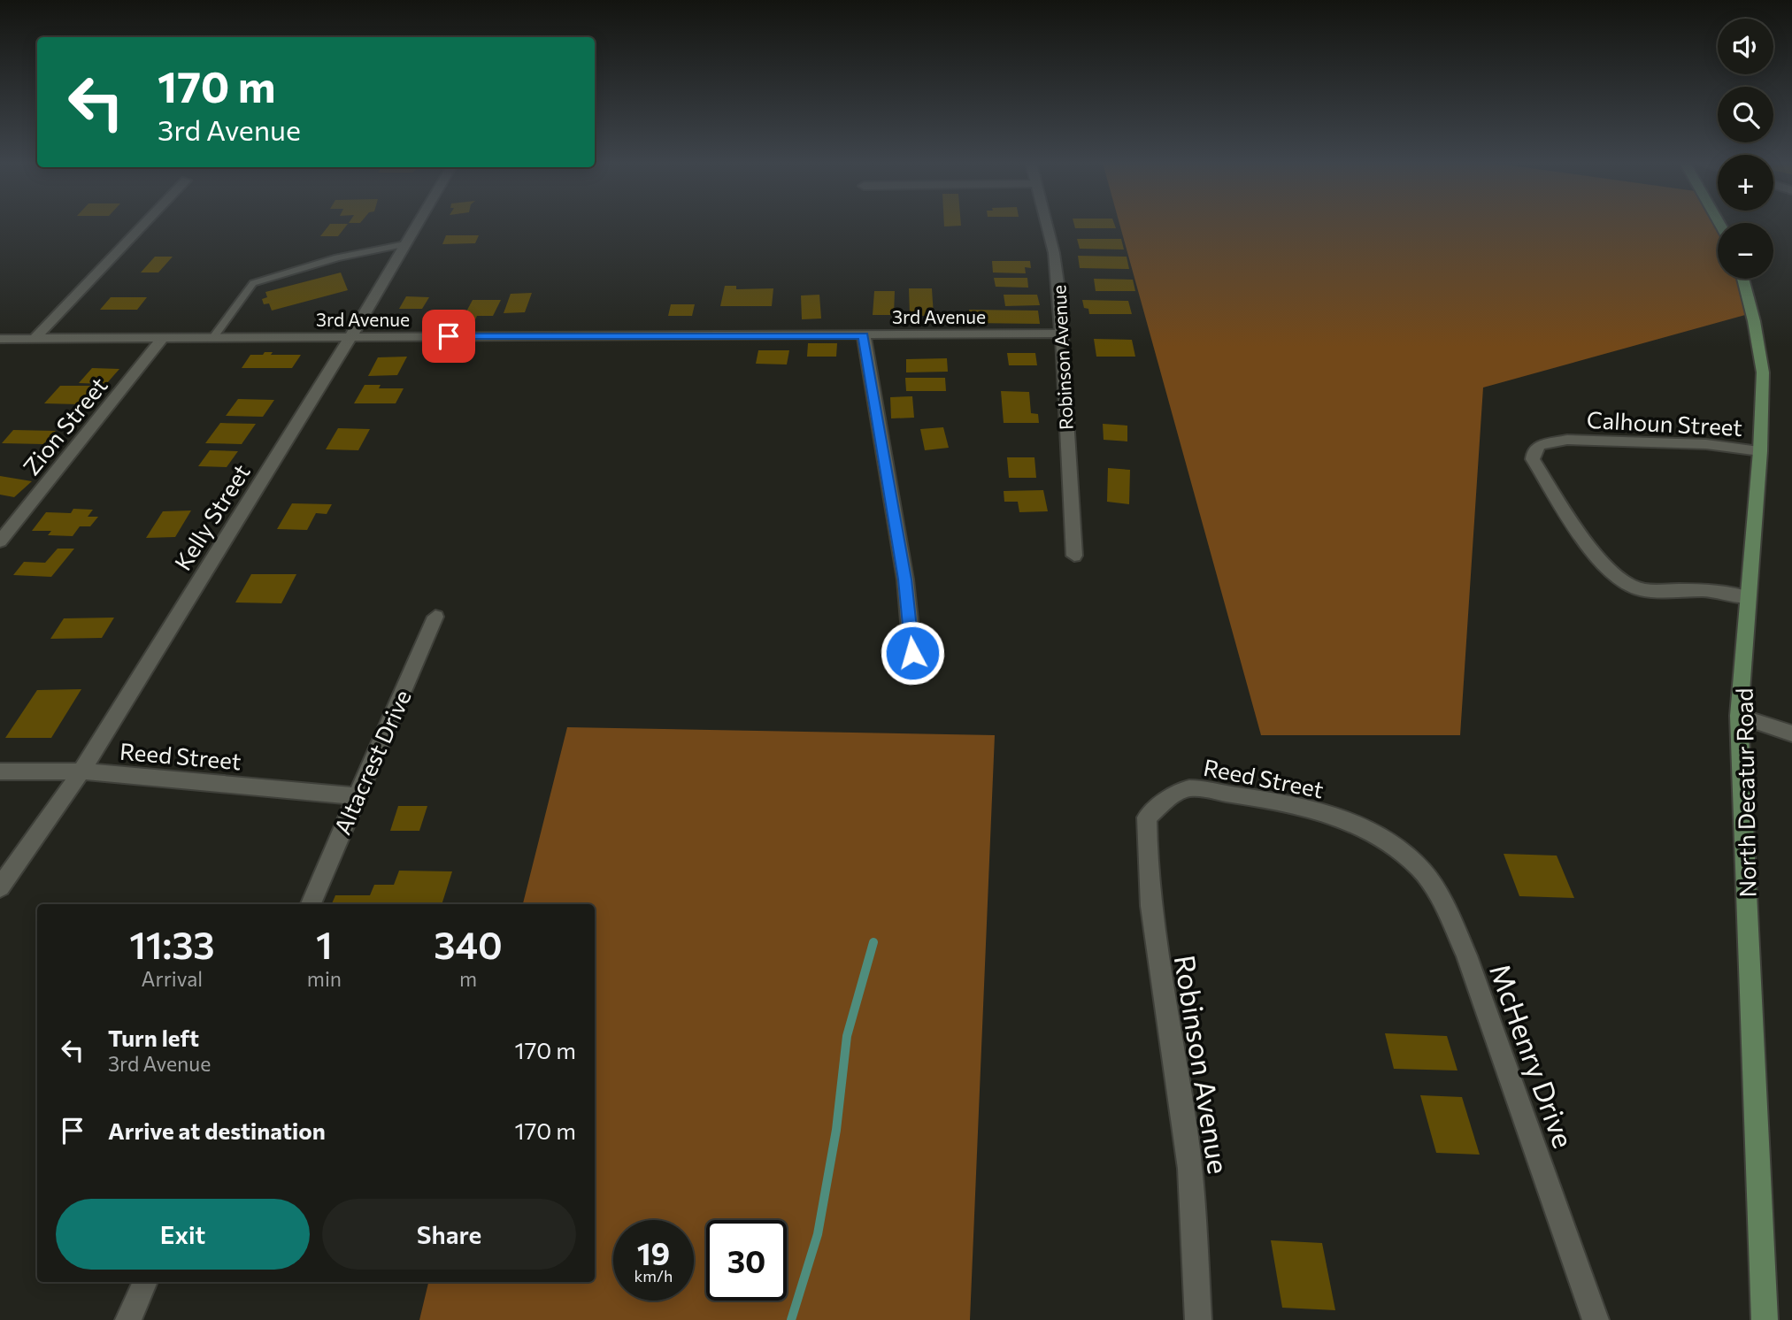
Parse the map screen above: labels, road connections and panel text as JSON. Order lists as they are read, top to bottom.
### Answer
{
  "streets": {
    "main road": ["North Decatur Road"],
    "street": [
      "3rd Avenue",
      "Robinson Avenue",
      "Calhoun Street",
      "Zion Street",
      "Kelly Street",
      "Reed Street",
      "Altacrest Drive",
      "McHenry Drive"
    ]
  },
  "crossings": [
    ["3rd Avenue", "Robinson Avenue"],
    ["3rd Avenue", "Zion Street"],
    ["3rd Avenue", "Kelly Street"],
    ["Robinson Avenue", "Reed Street"],
    ["Calhoun Street", "North Decatur Road"],
    ["Kelly Street", "Reed Street"],
    ["Reed Street", "Altacrest Drive"],
    ["Reed Street", "McHenry Drive"]
  ],
  "page": {
    "map_buttons": ["+", "−"],
    "turn": ["170 m", "3rd Avenue"],
    "eta": [
      "11:33",
      "Arrival",
      "1",
      "min",
      "340",
      "m"
    ],
    "list": [
      {
        "name": "Turn left",
        "note": "3rd Avenue",
        "value": "170 m"
      },
      {
        "name": "Arrive at destination",
        "value": "170 m"
      }
    ],
    "buttons": ["Exit", "Share"],
    "speed": "19 km/h",
    "limit": "30"
  }
}
